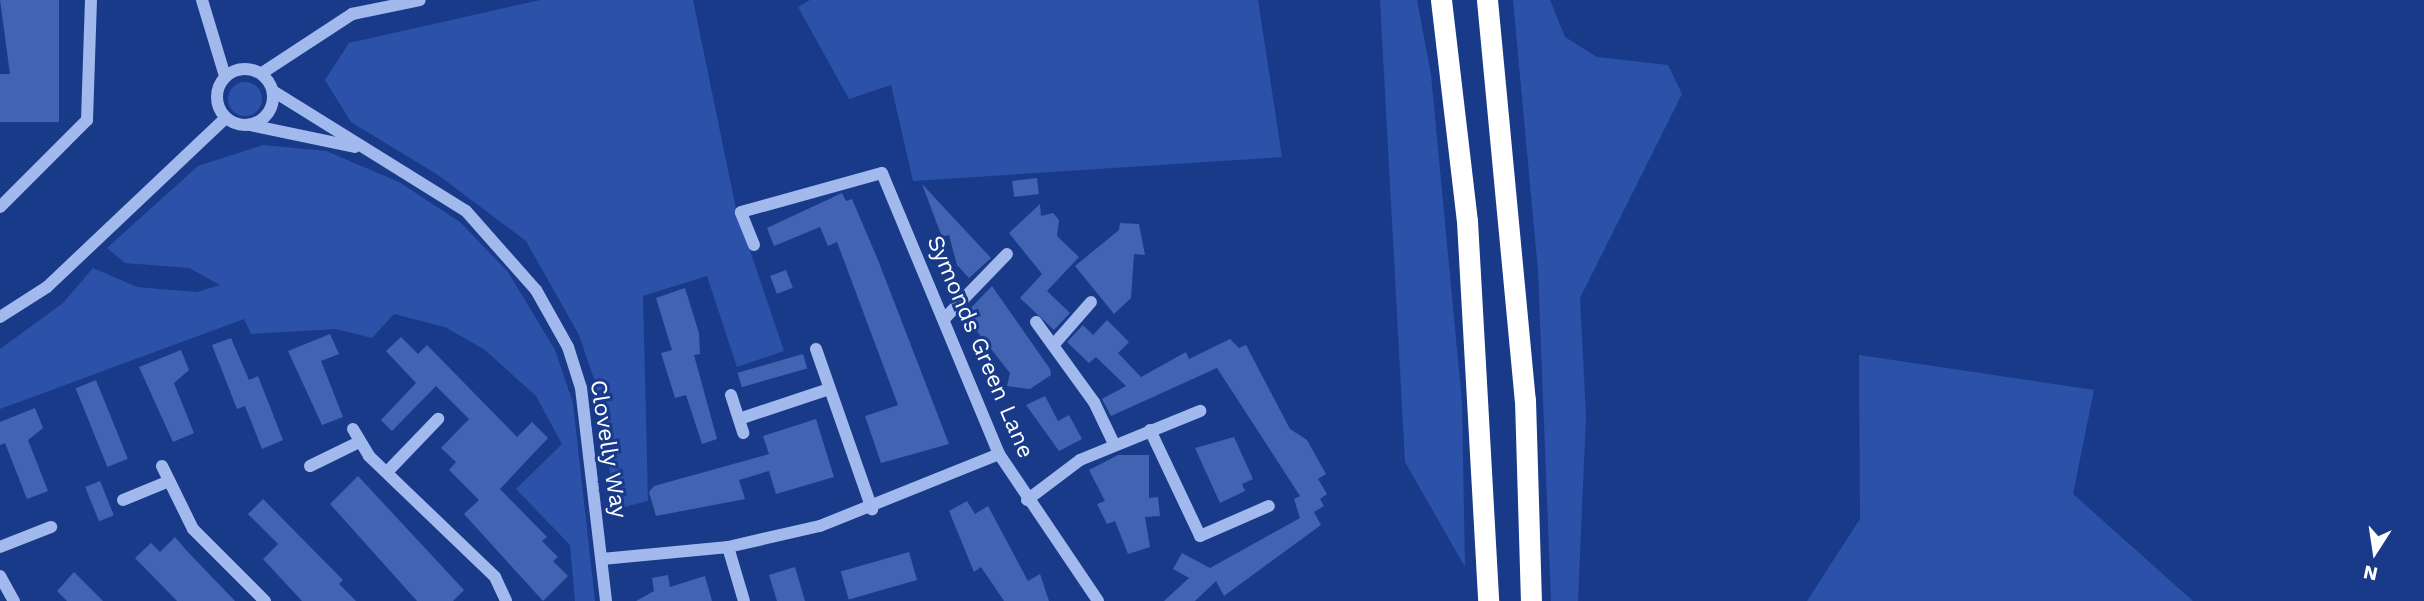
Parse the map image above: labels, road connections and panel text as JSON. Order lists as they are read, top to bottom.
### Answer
{
  "streets": {
    "street": ["Symonds Green Lane", "Clovelly Way"]
  },
  "north": "bottom"
}
